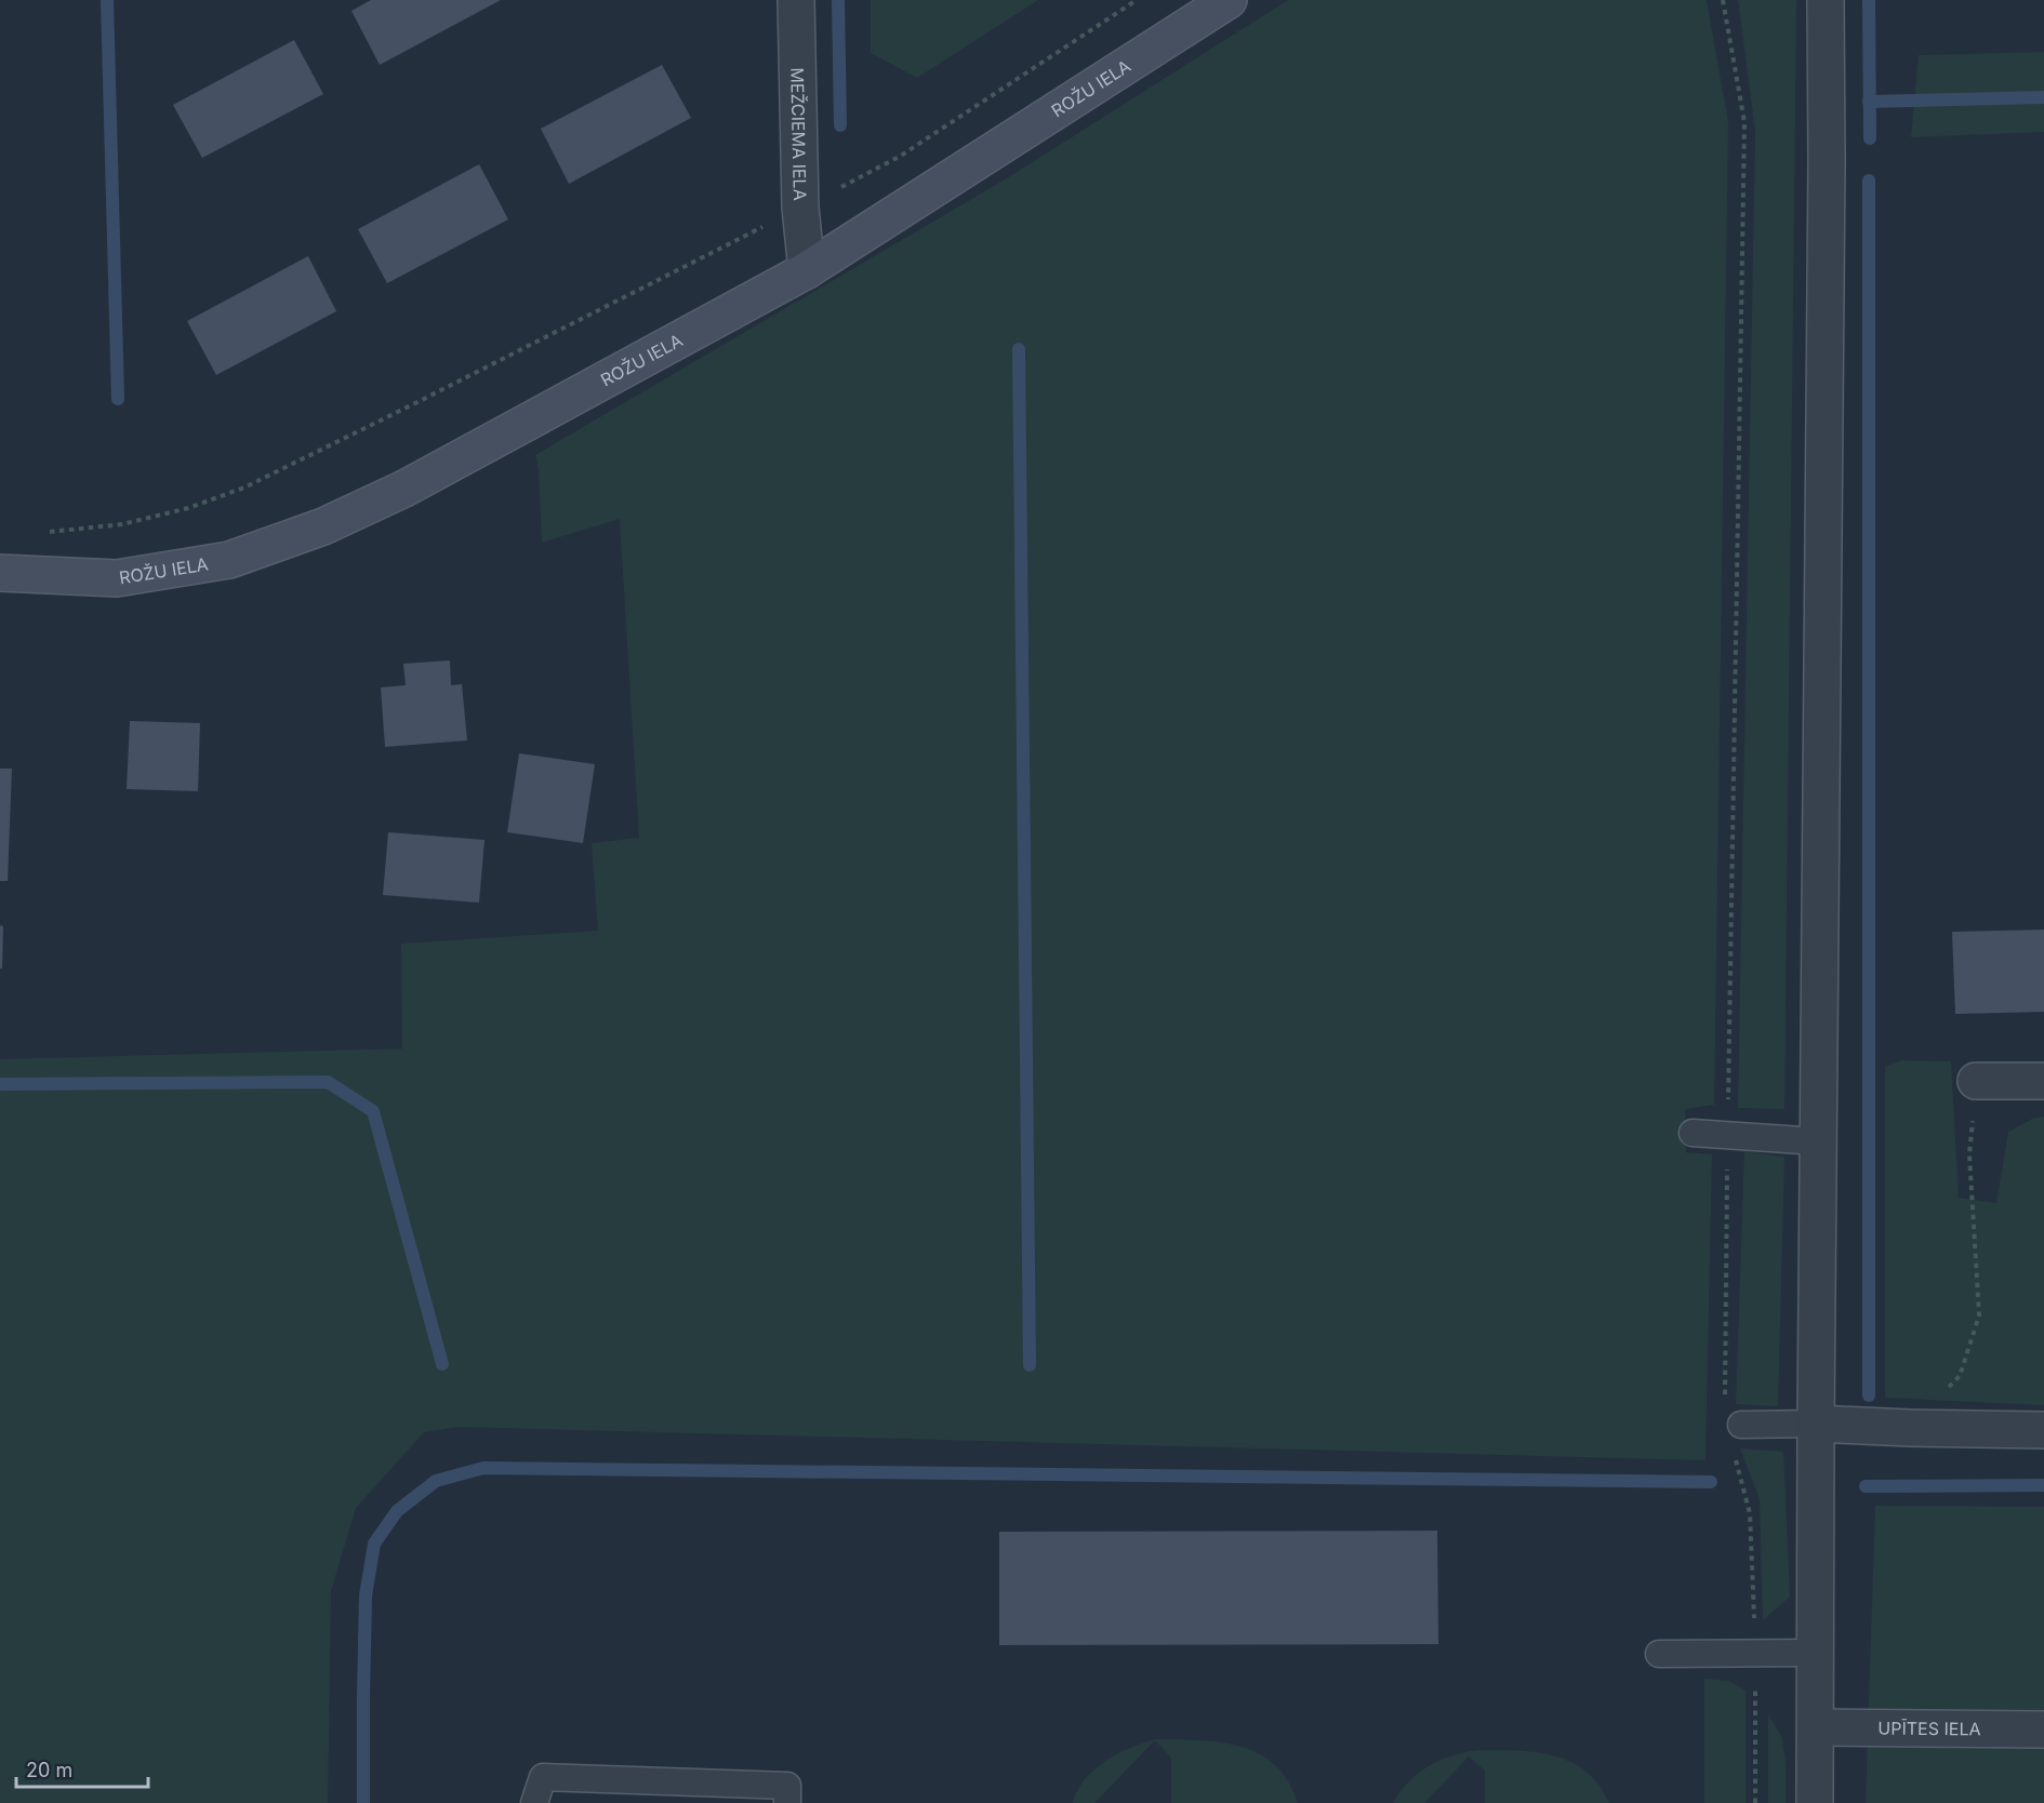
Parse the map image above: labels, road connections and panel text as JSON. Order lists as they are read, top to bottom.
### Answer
{
  "streets": {
    "street": ["ROŽU IELA", "MEŽCIEMA IELA", "UPĪTES IELA"]
  },
  "crossings": [
    ["ROŽU IELA", "MEŽCIEMA IELA"]
  ],
  "scale_bar": "20 m"
}
